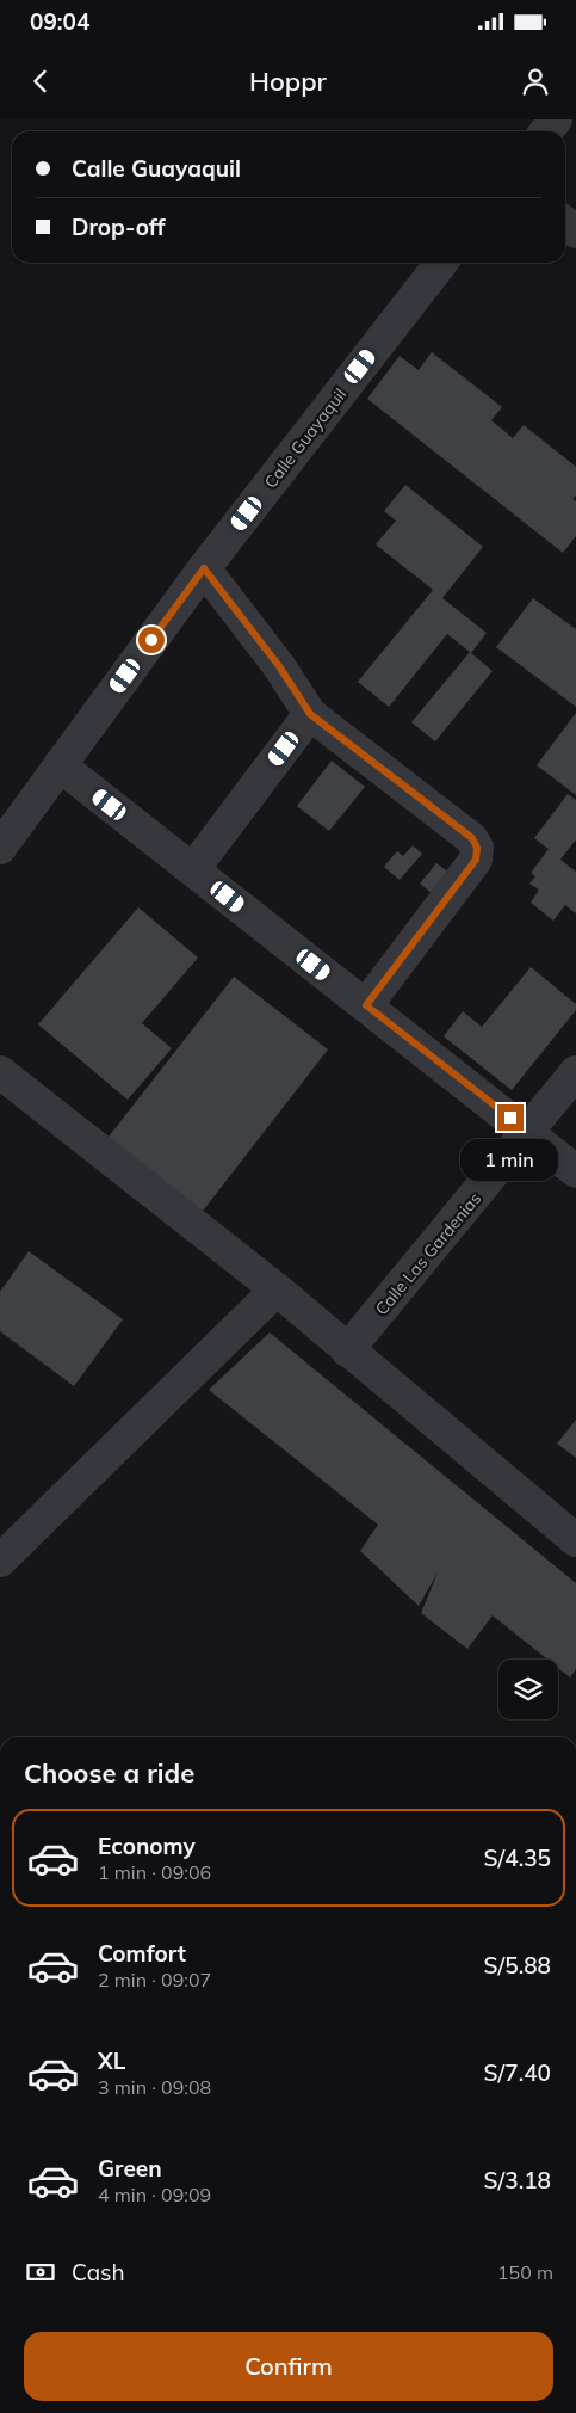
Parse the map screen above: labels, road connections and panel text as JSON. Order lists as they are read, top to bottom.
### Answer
{
  "streets": {
    "street": ["Calle Guayaquil", "Calle Las Gardenias"]
  },
  "page": {
    "status": "09:04",
    "header": "Hoppr",
    "banner": ["Calle Guayaquil", "Drop-off"],
    "bubble": "1 min",
    "heading": "Choose a ride",
    "list": [
      {
        "name": "Economy",
        "note": "1 min · 09:06",
        "value": "S/4.35"
      },
      {
        "name": "Comfort",
        "note": "2 min · 09:07",
        "value": "S/5.88"
      },
      {
        "name": "XL",
        "note": "3 min · 09:08",
        "value": "S/7.40"
      },
      {
        "name": "Green",
        "note": "4 min · 09:09",
        "value": "S/3.18"
      }
    ],
    "pay": ["Cash", "150 m"],
    "buttons": "Confirm"
  }
}
